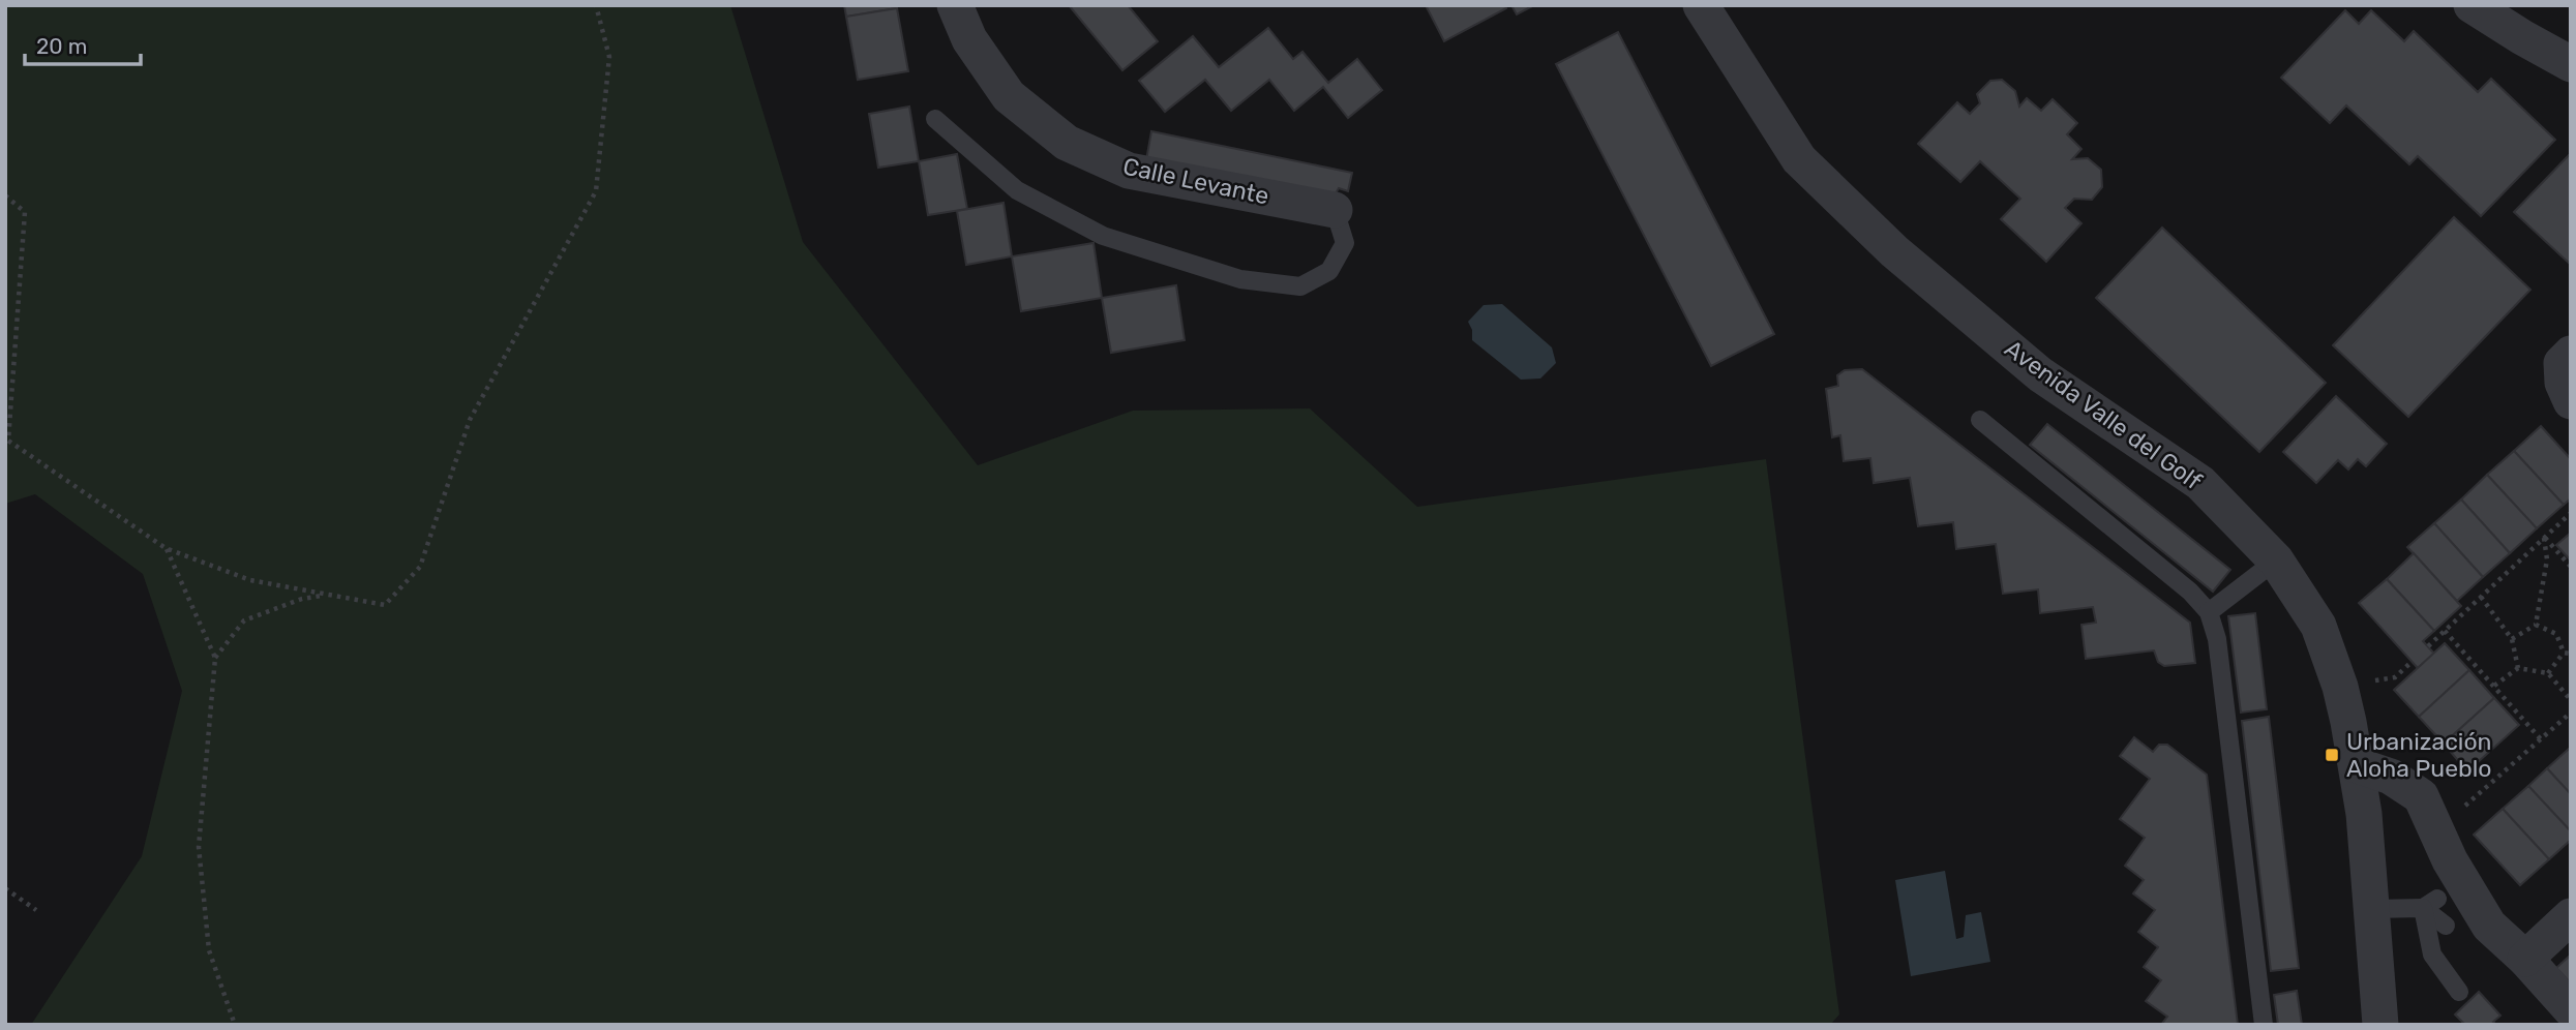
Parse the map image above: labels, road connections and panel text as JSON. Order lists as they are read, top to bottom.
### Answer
{
  "streets": {
    "street": ["Calle Levante", "Avenida Valle del Golf"]
  },
  "places": {
    "transit": ["Urbanización Aloha Pueblo"]
  },
  "scale_bar": "20 m"
}
